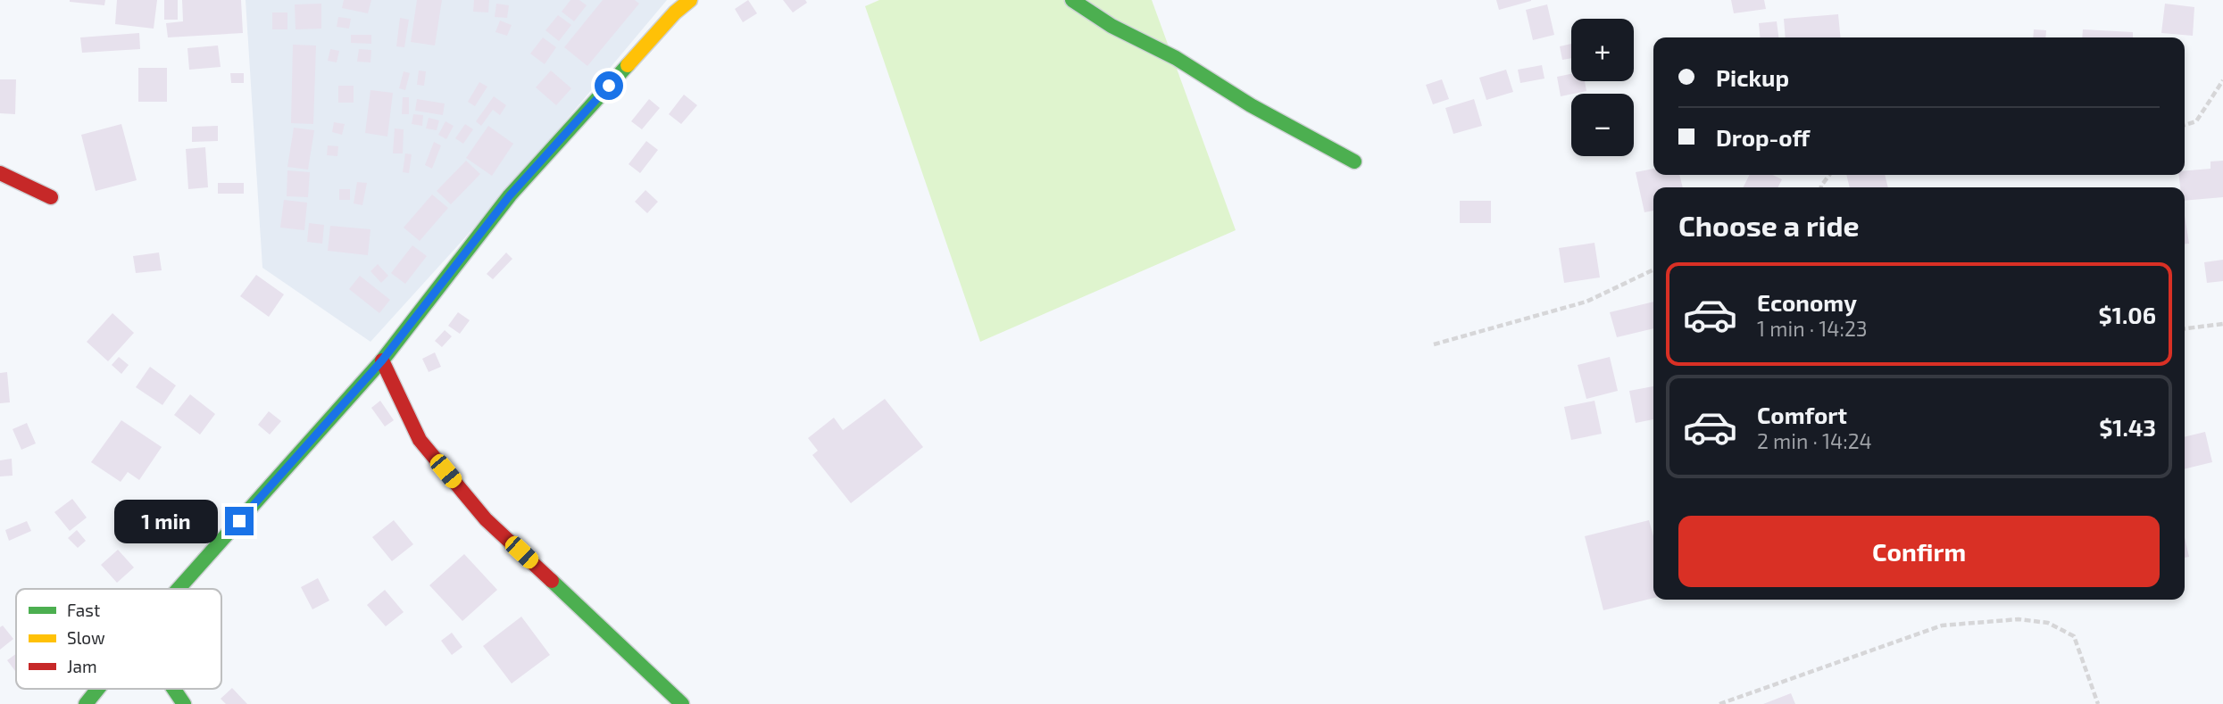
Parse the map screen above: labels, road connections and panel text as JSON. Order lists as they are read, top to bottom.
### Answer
{
  "legend": ["Fast", "Slow", "Jam"],
  "page": {
    "map_buttons": ["+", "−"],
    "banner": ["Pickup", "Drop-off"],
    "heading": "Choose a ride",
    "list": [
      {
        "name": "Economy",
        "note": "1 min · 14:23",
        "value": "$1.06"
      },
      {
        "name": "Comfort",
        "note": "2 min · 14:24",
        "value": "$1.43"
      }
    ],
    "bubble": "1 min",
    "buttons": "Confirm"
  }
}
